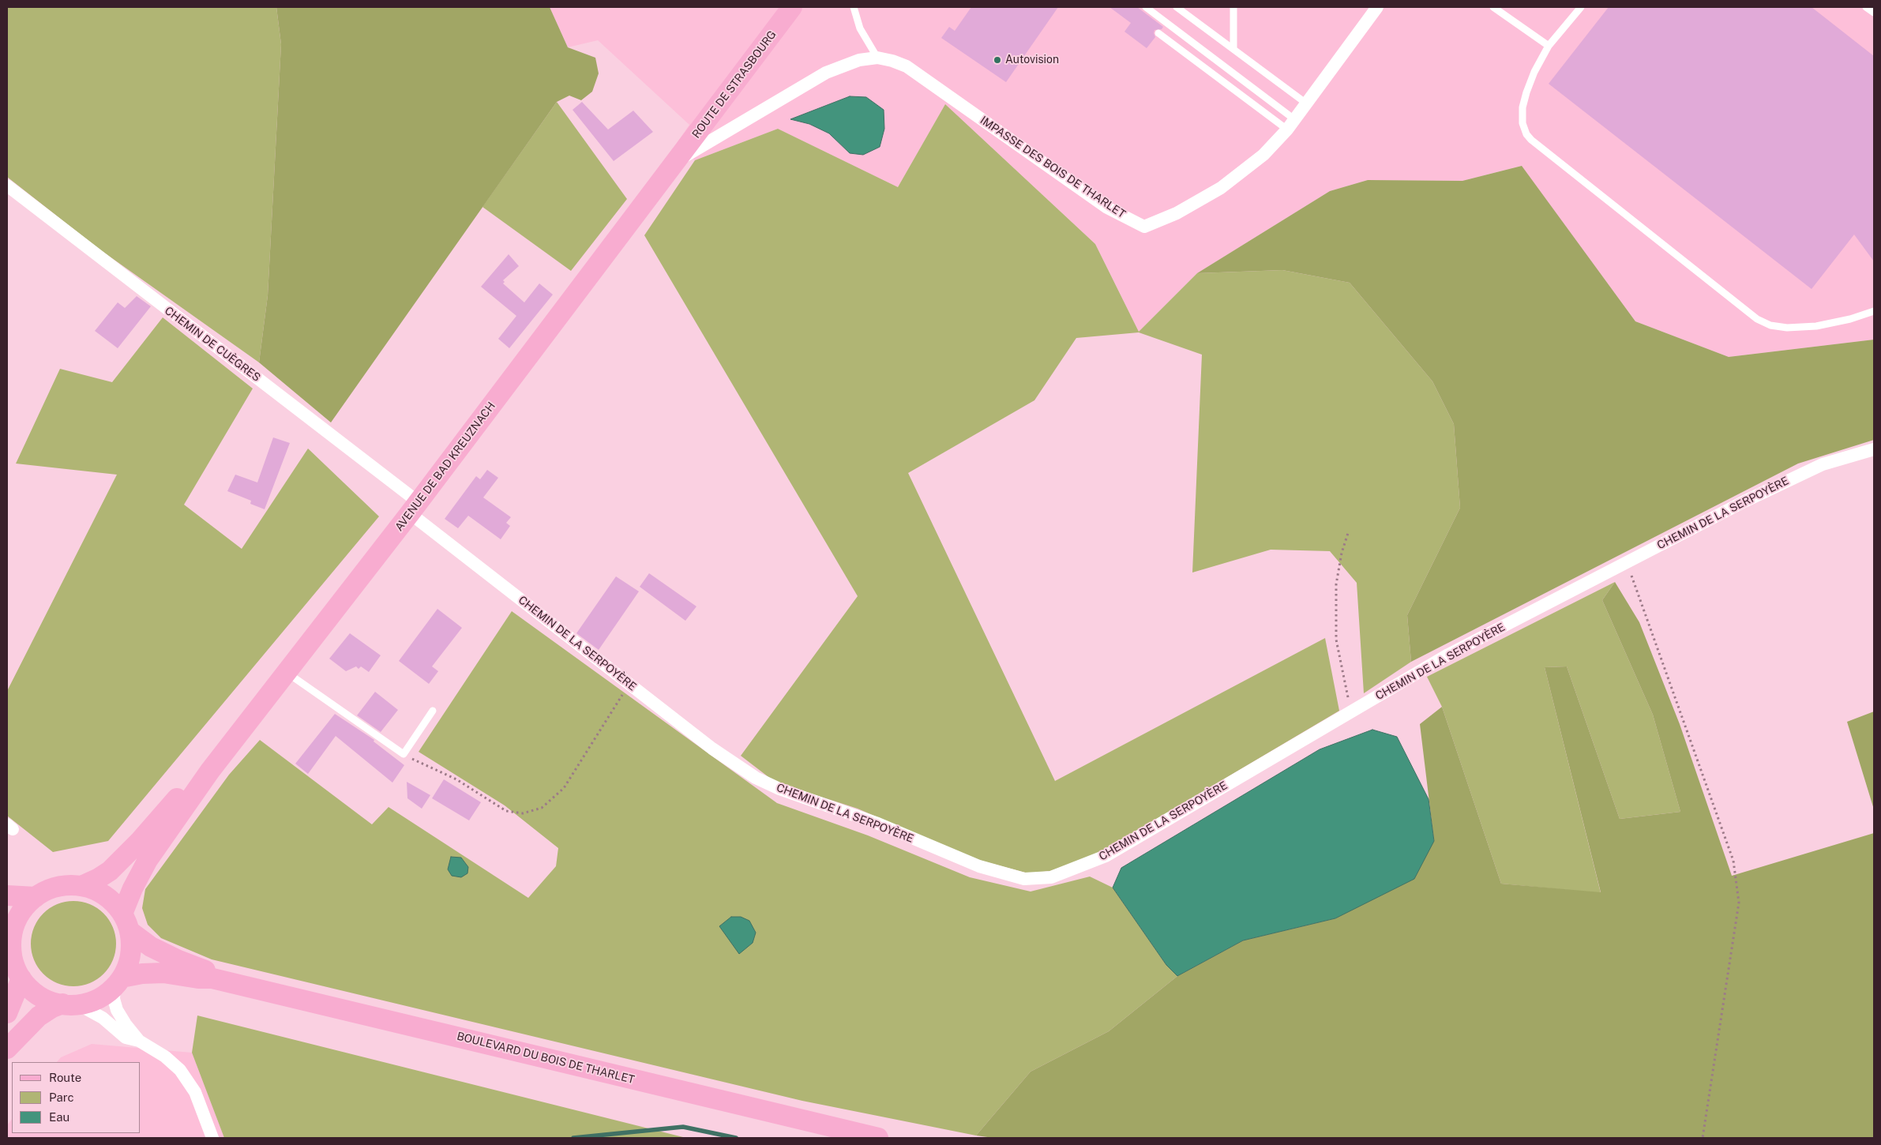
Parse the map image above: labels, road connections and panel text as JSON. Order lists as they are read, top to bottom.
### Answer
{
  "streets": {
    "main road": ["ROUTE DE STRASBOURG", "AVENUE DE BAD KREUZNACH", "BOULEVARD DU BOIS DE THARLET"],
    "street": ["IMPASSE DES BOIS DE THARLET", "CHEMIN DE CUÈGRES", "CHEMIN DE LA SERPOYÈRE"]
  },
  "crossings": [
    ["ROUTE DE STRASBOURG", "IMPASSE DES BOIS DE THARLET"],
    ["ROUTE DE STRASBOURG", "AVENUE DE BAD KREUZNACH"],
    ["IMPASSE DES BOIS DE THARLET", "AVENUE DE BAD KREUZNACH"],
    ["CHEMIN DE CUÈGRES", "AVENUE DE BAD KREUZNACH"],
    ["CHEMIN DE CUÈGRES", "CHEMIN DE LA SERPOYÈRE"],
    ["AVENUE DE BAD KREUZNACH", "CHEMIN DE LA SERPOYÈRE"],
    ["AVENUE DE BAD KREUZNACH", "BOULEVARD DU BOIS DE THARLET"]
  ],
  "places": ["Autovision"],
  "legend": ["Route", "Parc", "Eau"]
}
